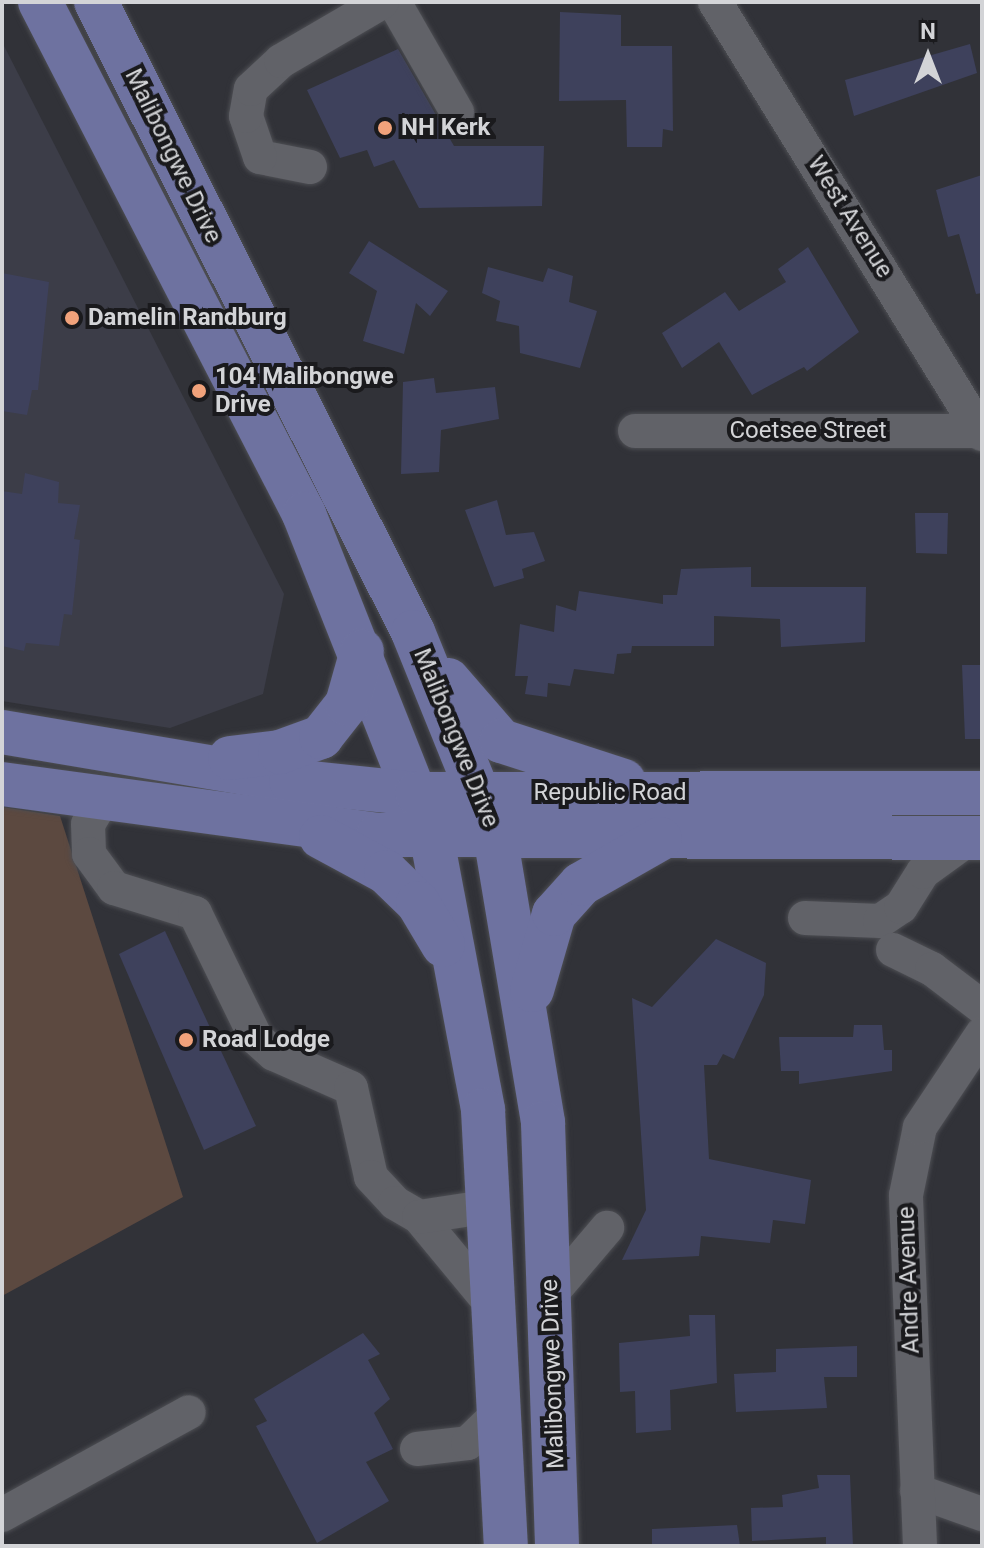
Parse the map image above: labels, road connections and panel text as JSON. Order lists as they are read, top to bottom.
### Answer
{
  "streets": {
    "main road": ["Malibongwe Drive", "Republic Road"],
    "street": ["West Avenue", "Coetsee Street", "Andre Avenue"]
  },
  "crossings": [
    ["Malibongwe Drive", "Republic Road"],
    ["West Avenue", "Coetsee Street"]
  ],
  "places": [
    "NH Kerk",
    "Damelin Randburg",
    "104 Malibongwe Drive",
    "Road Lodge"
  ],
  "north": "top"
}
